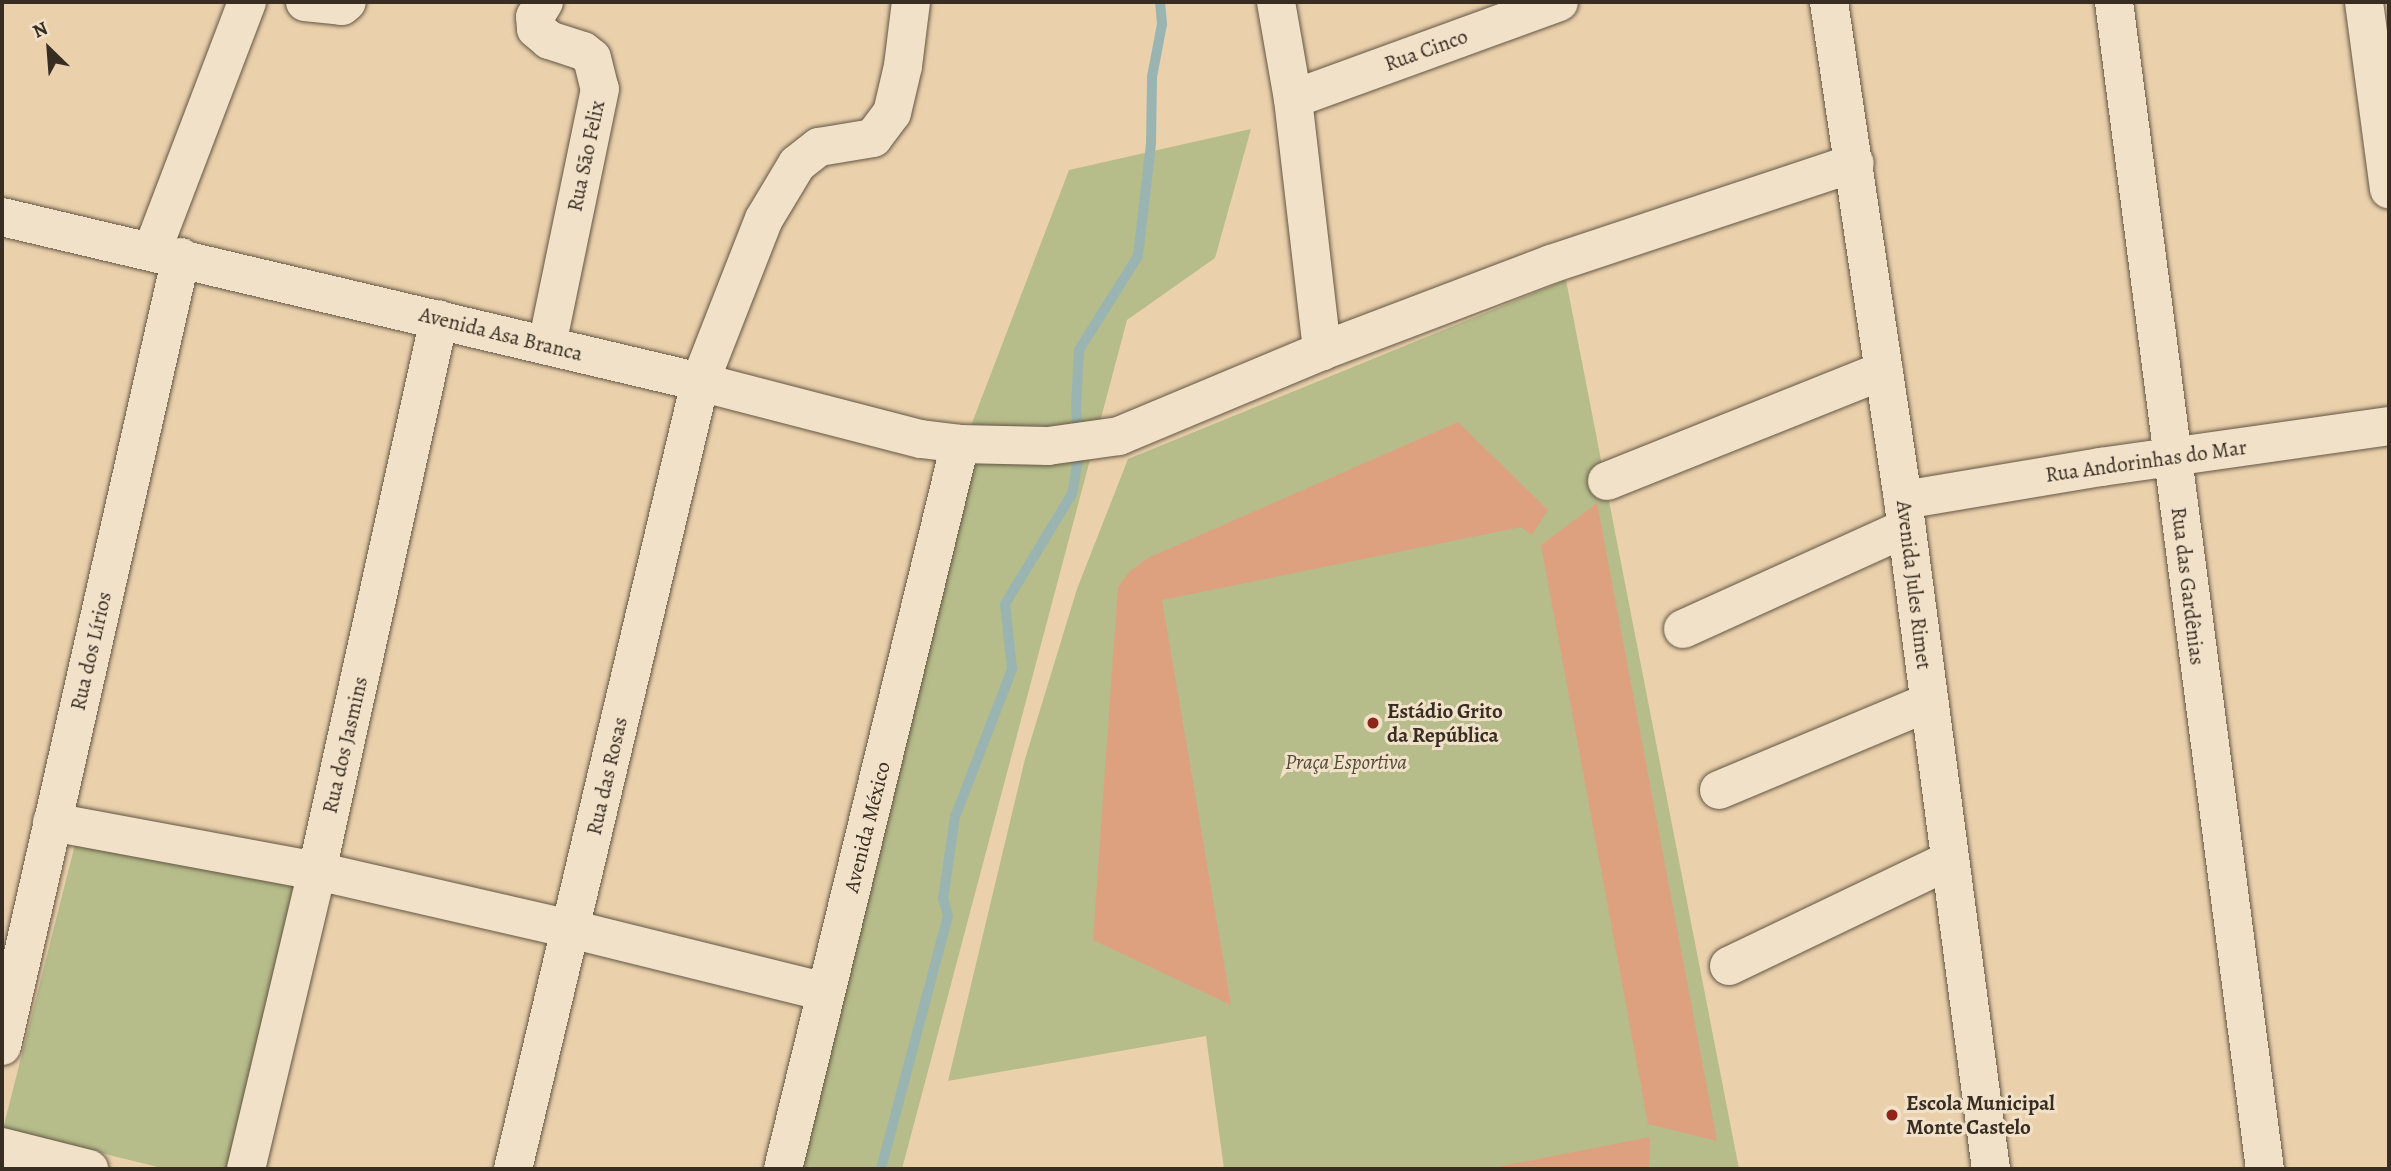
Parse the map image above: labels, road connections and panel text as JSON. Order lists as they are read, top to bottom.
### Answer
{
  "streets": {
    "street": [
      "Rua Cinco",
      "Rua São Felix",
      "Avenida Asa Branca",
      "Rua Andorinhas do Mar",
      "Avenida Jules Rimet",
      "Rua das Gardênias",
      "Rua dos Lírios",
      "Rua dos Jasmins",
      "Rua das Rosas",
      "Avenida México"
    ]
  },
  "crossings": [
    ["Rua São Felix", "Avenida Asa Branca"],
    ["Avenida Asa Branca", "Avenida Jules Rimet"],
    ["Avenida Asa Branca", "Rua dos Lírios"],
    ["Avenida Asa Branca", "Rua dos Jasmins"],
    ["Avenida Asa Branca", "Rua das Rosas"],
    ["Avenida Asa Branca", "Avenida México"],
    ["Rua Andorinhas do Mar", "Avenida Jules Rimet"],
    ["Rua Andorinhas do Mar", "Rua das Gardênias"]
  ],
  "parks": ["Praça Esportiva"],
  "places": ["Estádio Grito da República", "Escola Municipal Monte Castelo"],
  "north": "top left"
}
